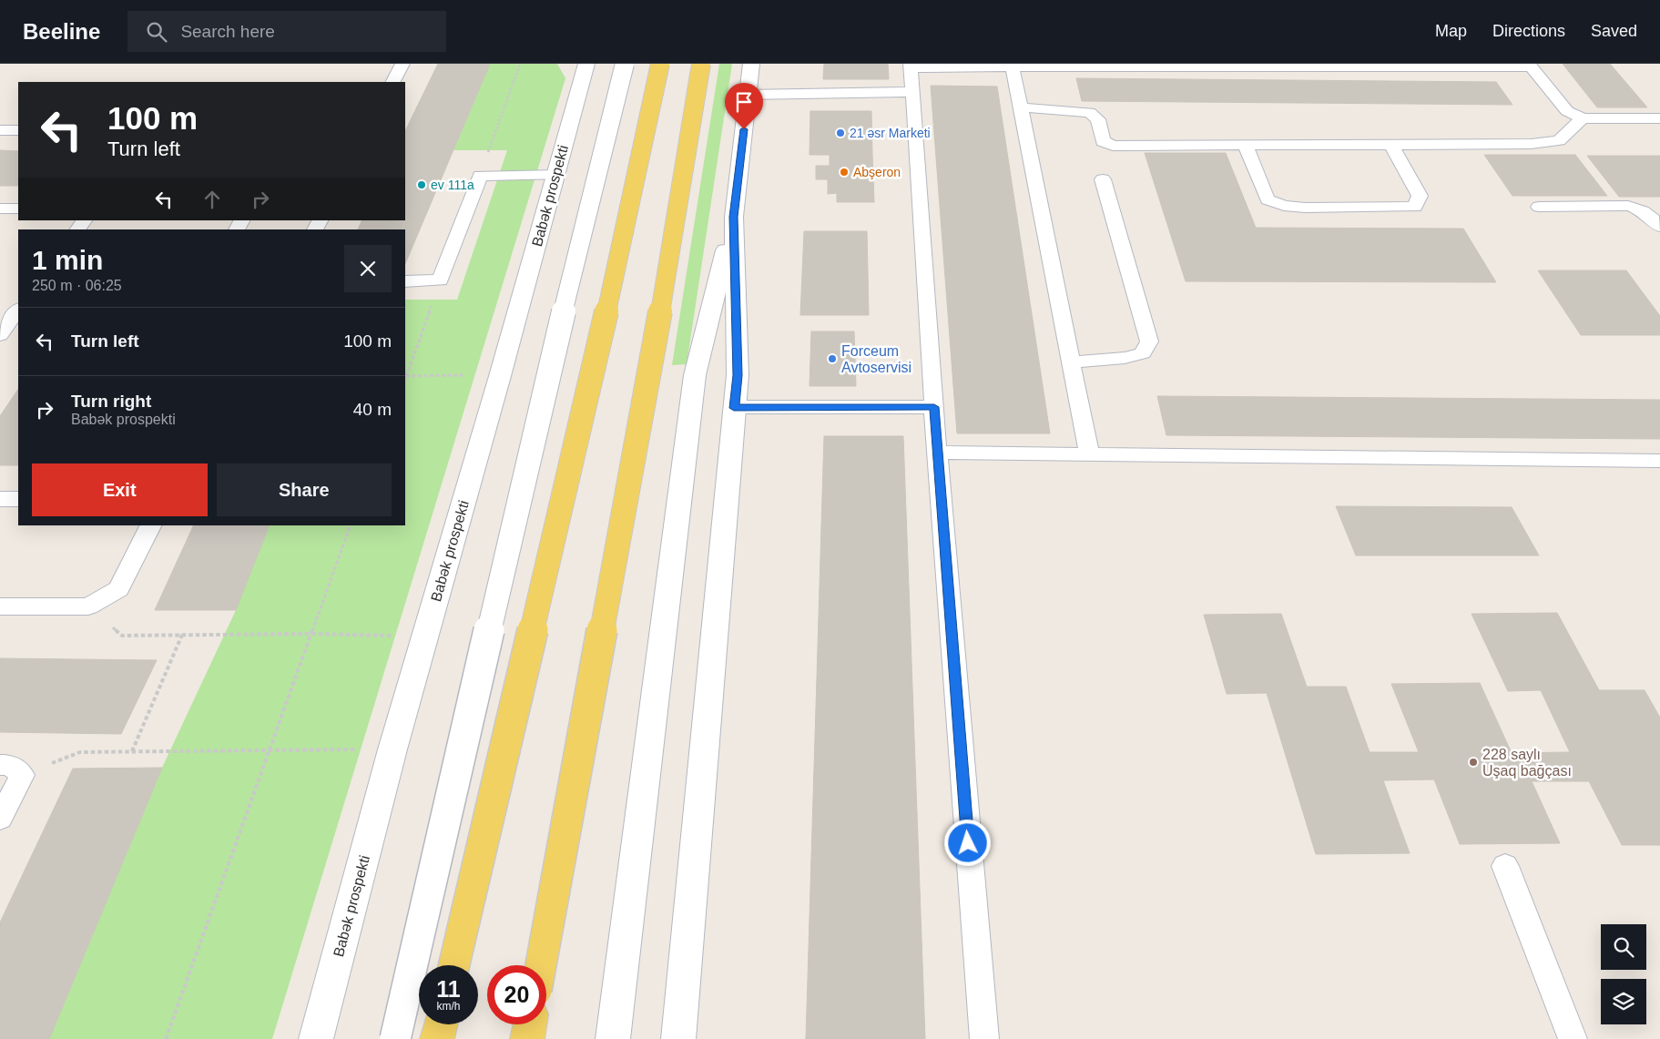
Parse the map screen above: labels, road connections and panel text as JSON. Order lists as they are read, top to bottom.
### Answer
{
  "streets": {
    "main road": ["Babək prospekti"]
  },
  "places": [
    "21 əsr Marketi",
    "Abşeron",
    "ev 111a",
    "Forceum Avtoservisi",
    "228 saylı Uşaq bağçası"
  ],
  "page": {
    "header": "Beeline",
    "search": "Search here",
    "nav": ["Map", "Directions", "Saved"],
    "turn": ["100 m", "Turn left"],
    "heading": ["1 min", "250 m · 06:25"],
    "list": [
      {
        "name": "Turn left",
        "value": "100 m"
      },
      {
        "name": "Turn right",
        "note": "Babək prospekti",
        "value": "40 m"
      }
    ],
    "buttons": ["Exit", "Share"],
    "speed": "11 km/h",
    "limit": "20"
  }
}
